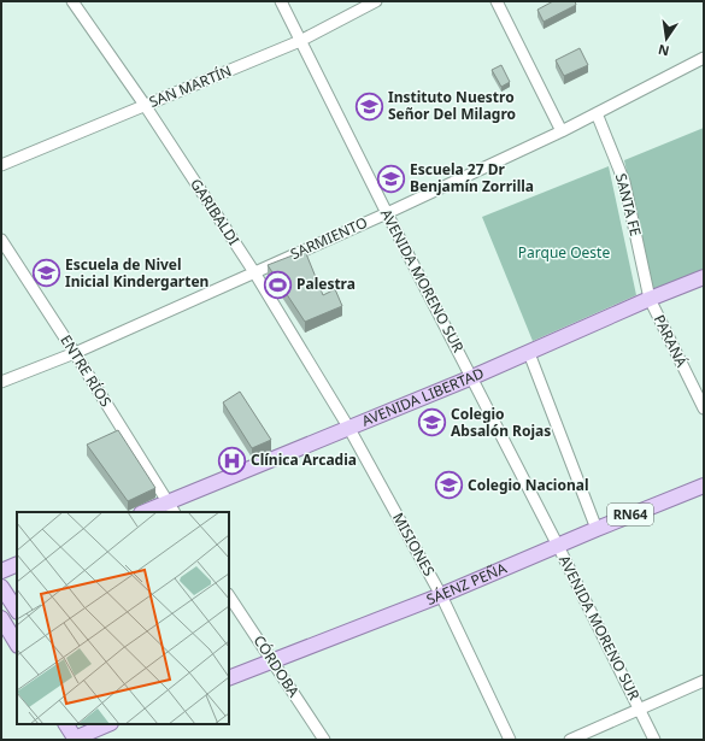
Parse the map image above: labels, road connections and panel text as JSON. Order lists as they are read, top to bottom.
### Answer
{
  "streets": {
    "main road": ["AVENIDA LIBERTAD", "RN64", "SÁENZ PEÑA"],
    "street": [
      "SAN MARTÍN",
      "SANTA FE",
      "GARIBALDI",
      "SARMIENTO",
      "AVENIDA MORENO SUR",
      "PARANÁ",
      "ENTRE RÍOS",
      "MISIONES",
      "CÓRDOBA"
    ]
  },
  "crossings": [
    ["SAN MARTÍN", "GARIBALDI"],
    ["SAN MARTÍN", "AVENIDA MORENO SUR"],
    ["SANTA FE", "SARMIENTO"],
    ["SANTA FE", "PARANÁ"],
    ["SANTA FE", "AVENIDA LIBERTAD"],
    ["GARIBALDI", "SARMIENTO"],
    ["GARIBALDI", "AVENIDA LIBERTAD"],
    ["GARIBALDI", "MISIONES"],
    ["SARMIENTO", "AVENIDA MORENO SUR"],
    ["SARMIENTO", "ENTRE RÍOS"],
    ["AVENIDA MORENO SUR", "AVENIDA LIBERTAD"],
    ["AVENIDA MORENO SUR", "SÁENZ PEÑA"],
    ["PARANÁ", "AVENIDA LIBERTAD"],
    ["ENTRE RÍOS", "AVENIDA LIBERTAD"],
    ["AVENIDA LIBERTAD", "MISIONES"],
    ["MISIONES", "SÁENZ PEÑA"],
    ["SÁENZ PEÑA", "CÓRDOBA"]
  ],
  "parks": ["Parque Oeste"],
  "places": {
    "school or university": [
      "Instituto Nuestro Señor Del Milagro",
      "Escuela 27 Dr Benjamín Zorrilla",
      "Escuela de Nivel Inicial Kindergarten",
      "Colegio Absalón Rojas",
      "Colegio Nacional"
    ],
    "sports": ["Palestra"],
    "hospital": ["Clínica Arcadia"]
  },
  "north": "bottom"
}
